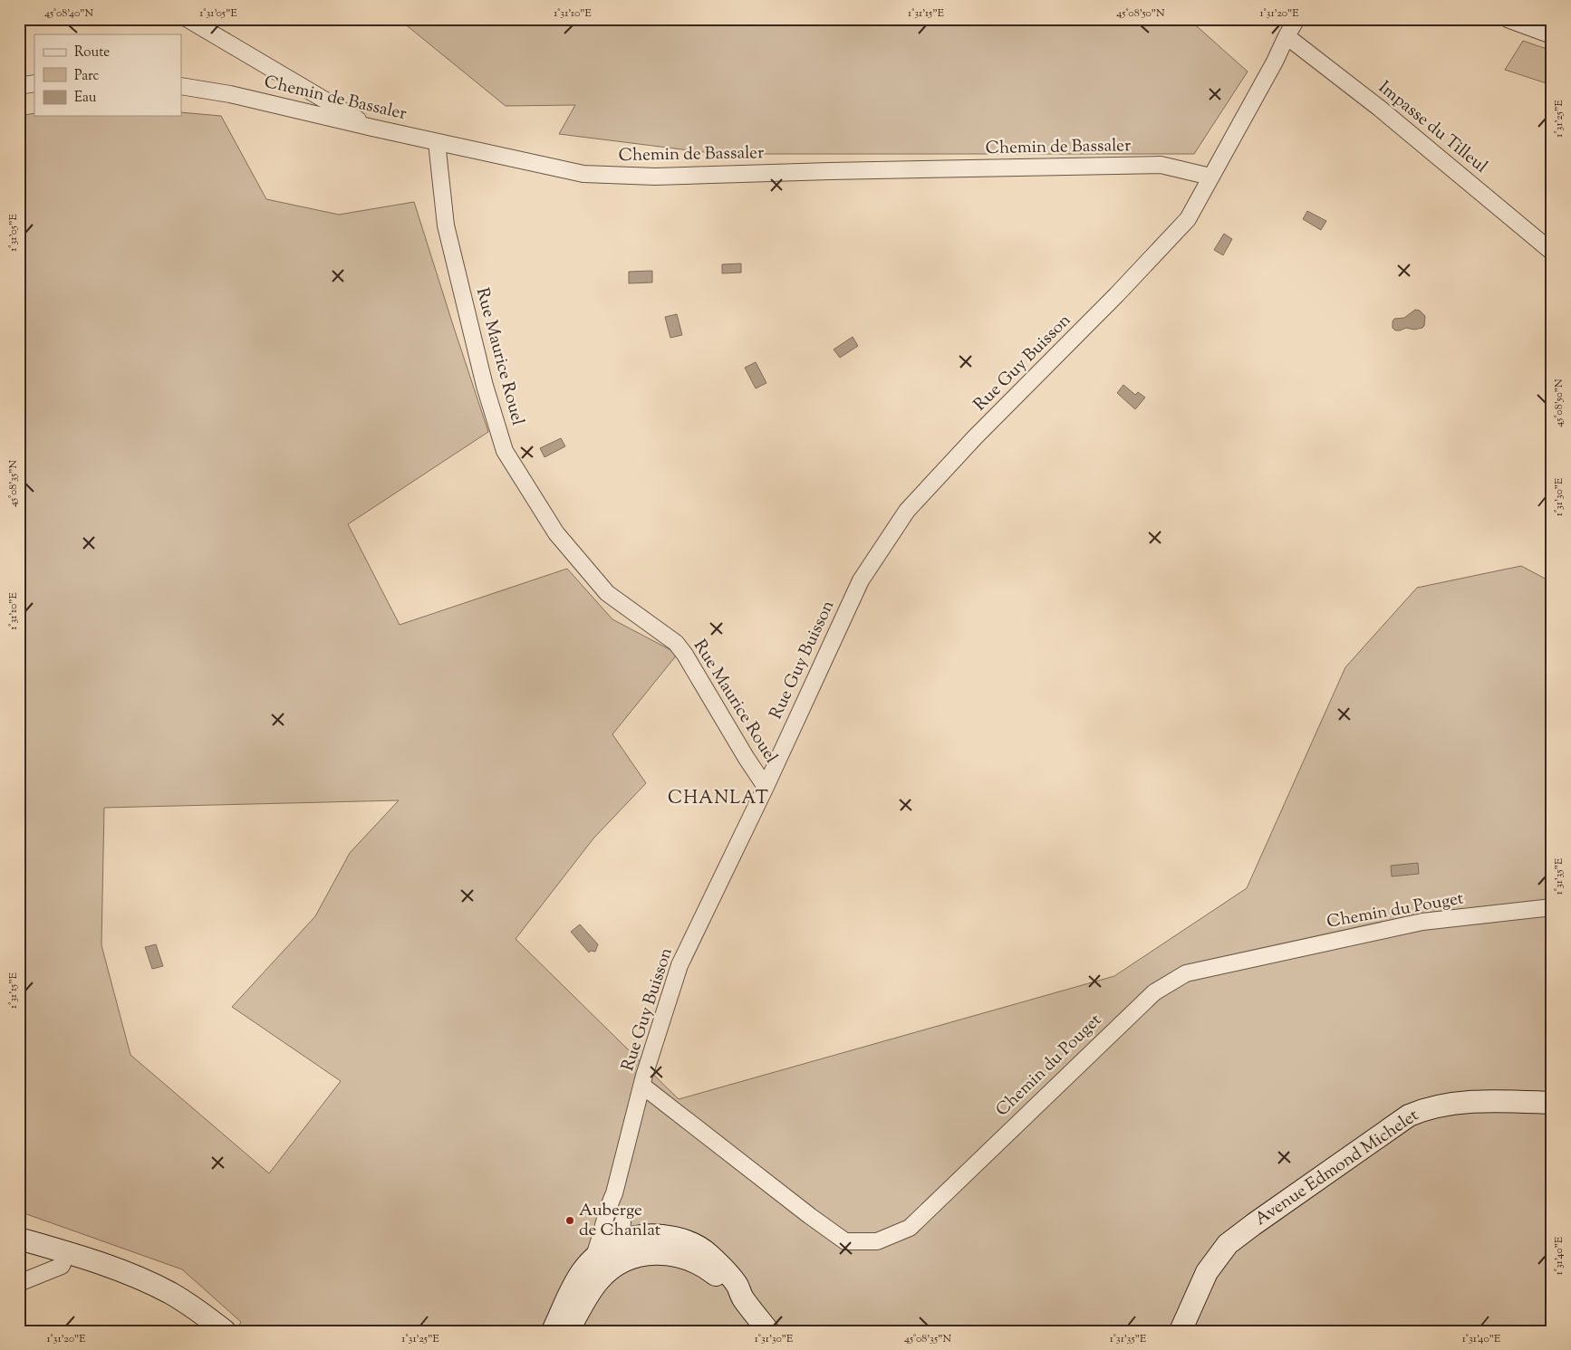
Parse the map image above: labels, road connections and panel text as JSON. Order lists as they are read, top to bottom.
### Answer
{
  "streets": {
    "main road": ["Avenue Edmond Michelet"],
    "street": [
      "Chemin de Bassaler",
      "Impasse du Tilleul",
      "Rue Maurice Rouel",
      "Rue Guy Buisson",
      "Chemin du Pouget"
    ]
  },
  "crossings": [
    ["Chemin de Bassaler", "Rue Maurice Rouel"],
    ["Chemin de Bassaler", "Rue Guy Buisson"],
    ["Impasse du Tilleul", "Rue Guy Buisson"],
    ["Rue Maurice Rouel", "Rue Guy Buisson"],
    ["Rue Guy Buisson", "Chemin du Pouget"]
  ],
  "districts": ["CHANLAT"],
  "places": ["Auberge de Chanlat"],
  "legend": ["Route", "Parc", "Eau"],
  "coordinates": [
    "45°08'40\"N",
    "1°31'05\"E",
    "1°31'10\"E",
    "1°31'15\"E",
    "45°08'50\"N",
    "1°31'20\"E",
    "1°31'25\"E",
    "45°08'35\"N",
    "1°31'30\"E",
    "1°31'35\"E",
    "1°31'40\"E"
  ]
}
